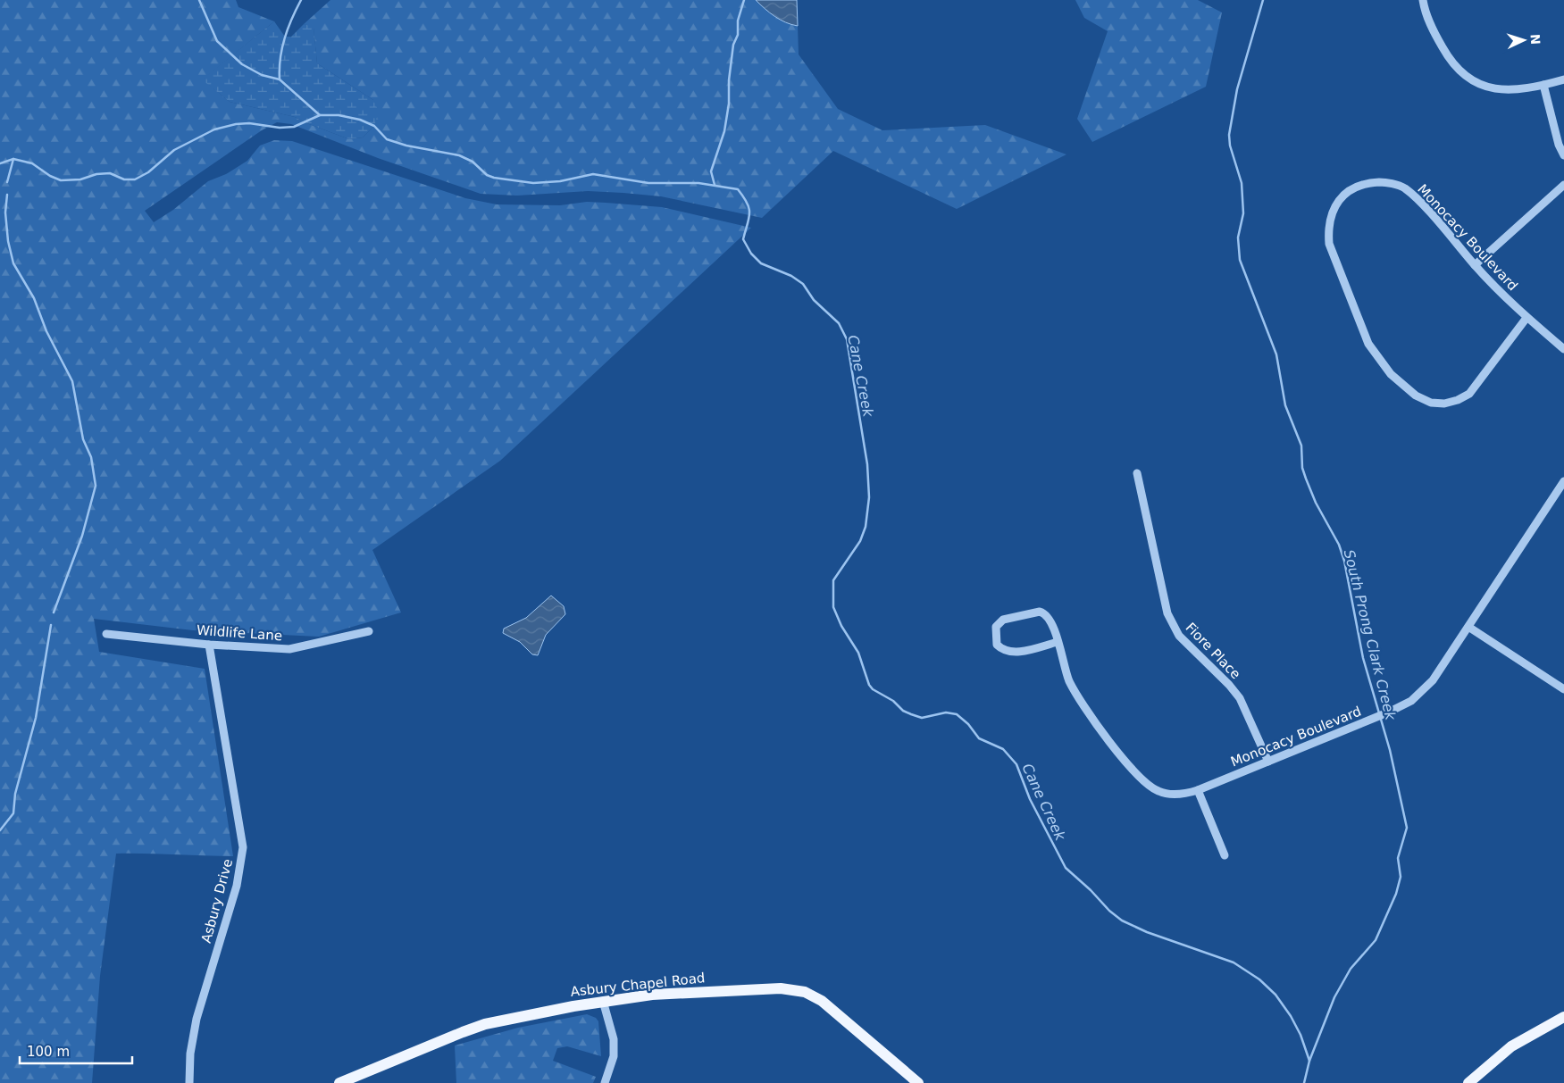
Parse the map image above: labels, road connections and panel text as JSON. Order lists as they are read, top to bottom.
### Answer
{
  "streets": {
    "main road": ["Asbury Chapel Road"],
    "street": [
      "Monocacy Boulevard",
      "Wildlife Lane",
      "Fiore Place",
      "Asbury Drive"
    ]
  },
  "crossings": [
    ["Monocacy Boulevard", "Fiore Place"],
    ["Wildlife Lane", "Asbury Drive"]
  ],
  "water": ["Cane Creek", "South Prong Clark Creek"],
  "scale_bar": "100 m",
  "north": "right"
}
